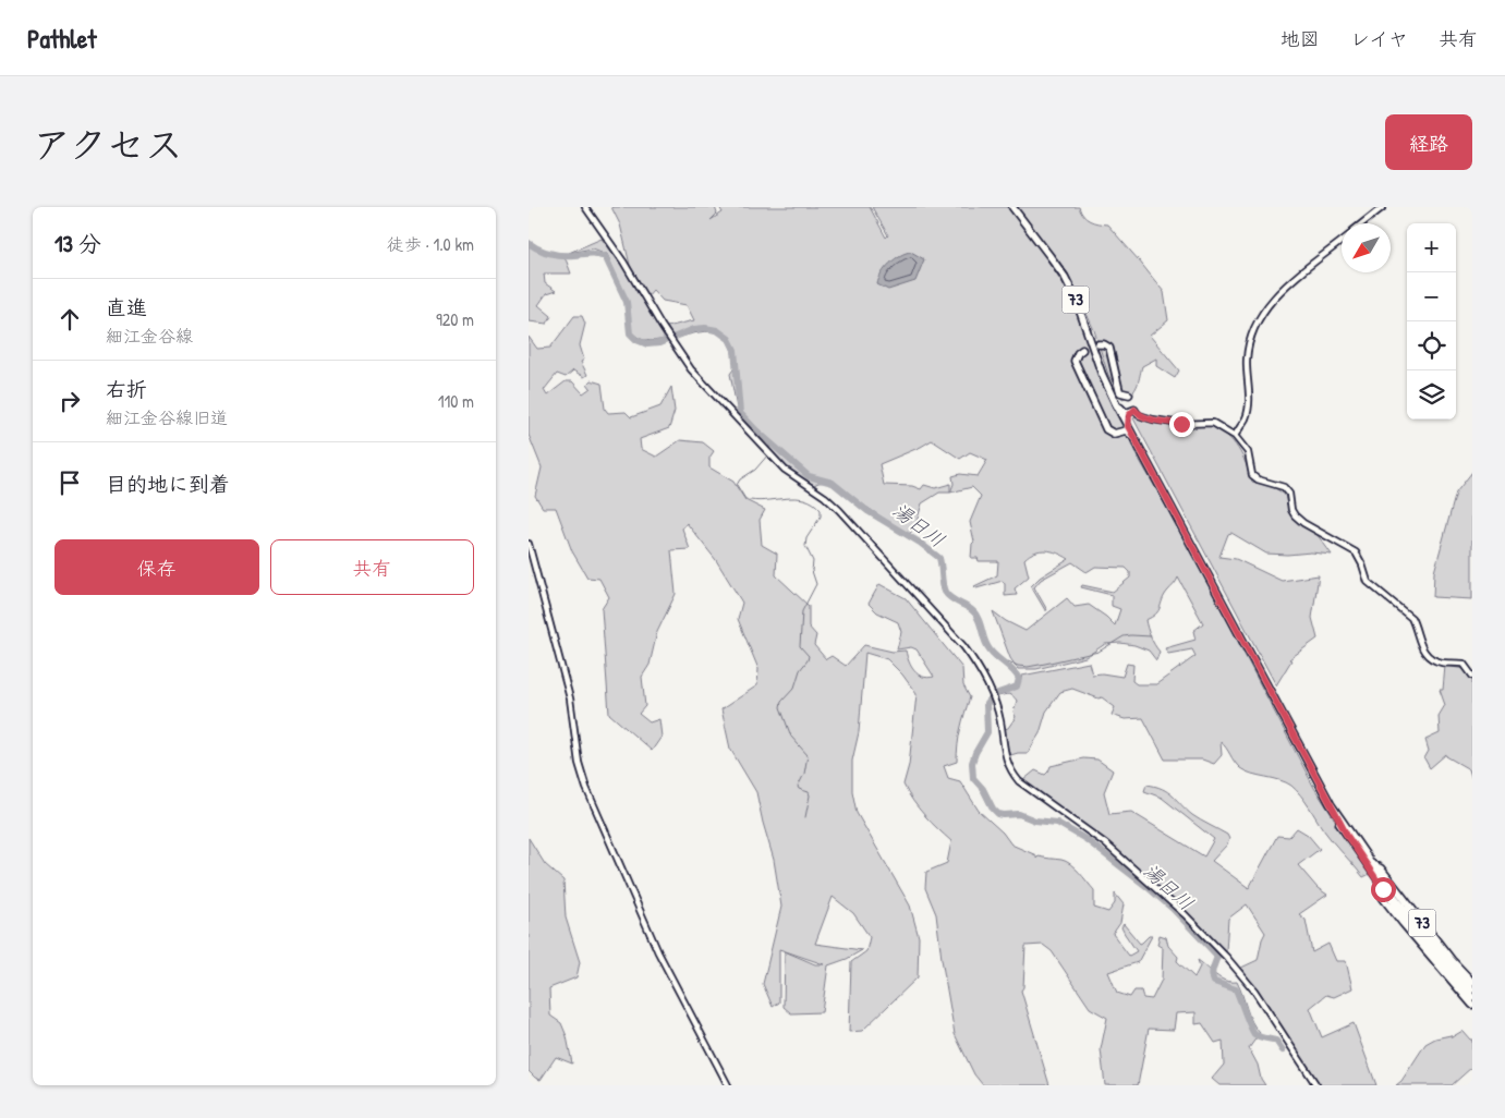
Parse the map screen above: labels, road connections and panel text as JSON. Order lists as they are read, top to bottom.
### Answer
{
  "streets": {
    "main road": ["73"]
  },
  "water": ["湯日川"],
  "north": "bottom left",
  "page": {
    "header": "Pathlet",
    "nav": ["地図", "レイヤ", "共有"],
    "title": "アクセス",
    "buttons": [
      "経路",
      ["保存", "共有"]
    ],
    "heading": ["13 分", "徒歩 · 1.0 km"],
    "map_buttons": ["+", "−"],
    "list": [
      ["直進", "細江金谷線", "920 m"],
      ["右折", "細江金谷線旧道", "110 m"],
      "目的地に到着"
    ]
  }
}
